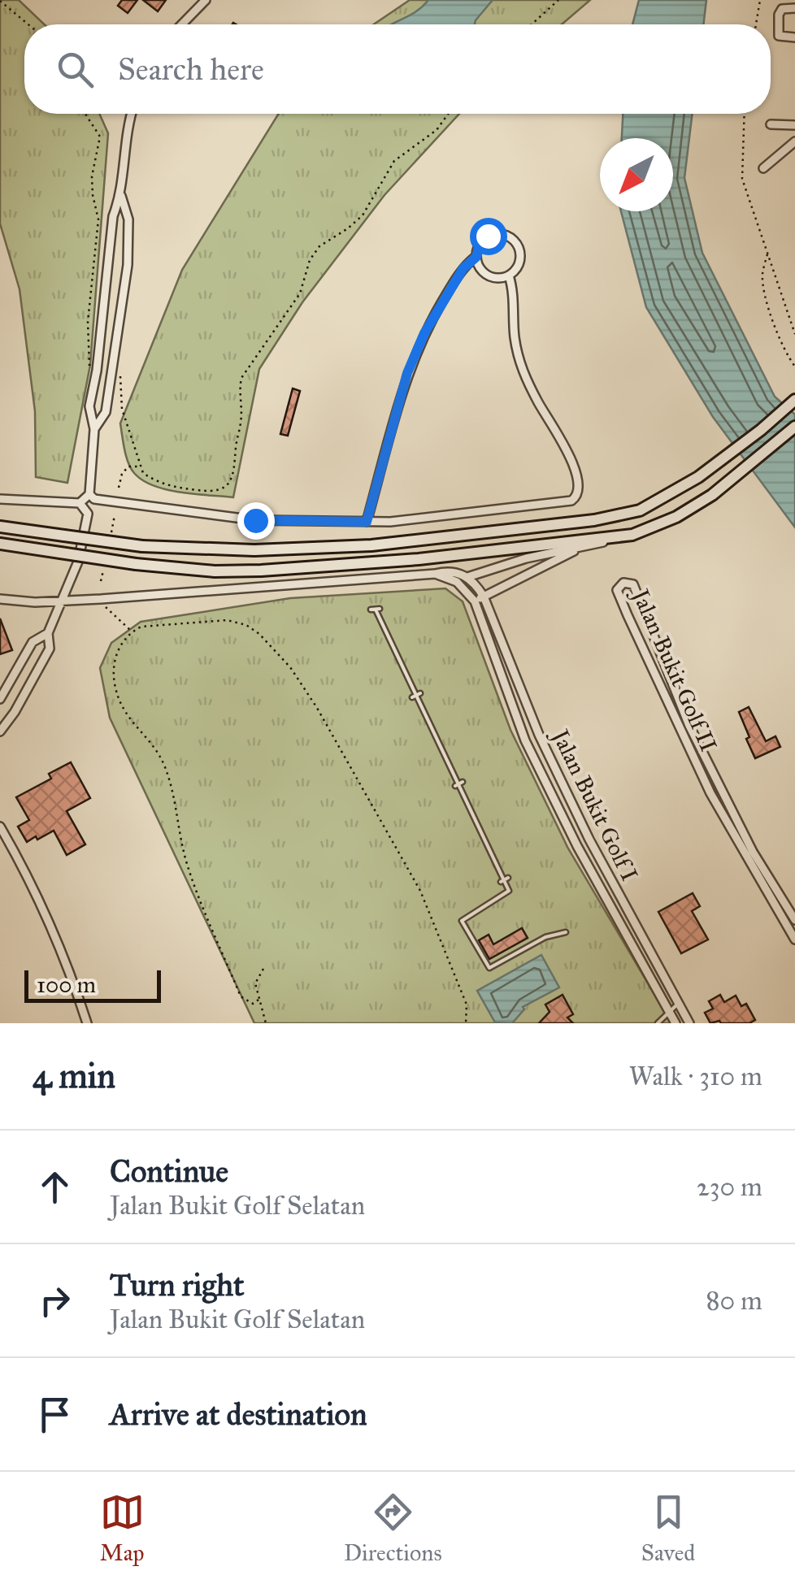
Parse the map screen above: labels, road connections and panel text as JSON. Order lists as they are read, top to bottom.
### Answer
{
  "streets": {
    "street": ["Jalan Bukit Golf II", "Jalan Bukit Golf I"]
  },
  "scale_bar": "100 m",
  "north": "bottom left",
  "page": {
    "search": "Search here",
    "scale": "100 m",
    "heading": ["4 min", "Walk · 310 m"],
    "list": [
      ["Continue", "Jalan Bukit Golf Selatan", "230 m"],
      ["Turn right", "Jalan Bukit Golf Selatan", "80 m"],
      "Arrive at destination"
    ],
    "nav": ["Map", "Directions", "Saved"]
  }
}
